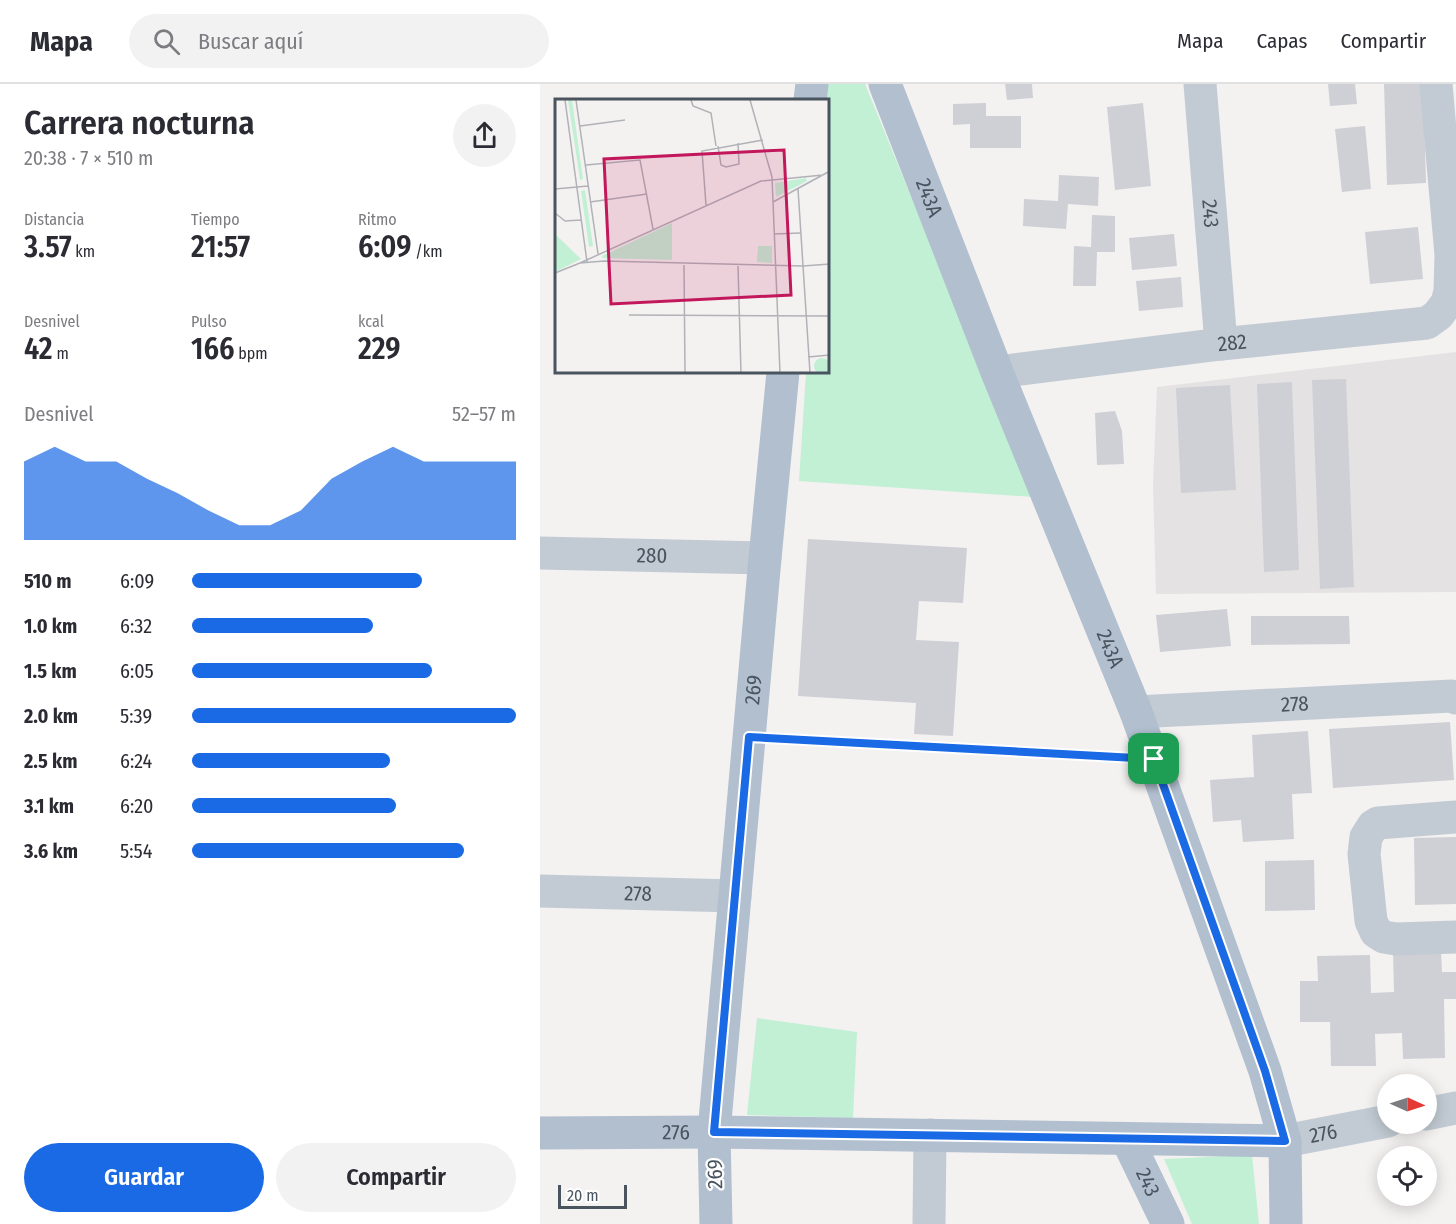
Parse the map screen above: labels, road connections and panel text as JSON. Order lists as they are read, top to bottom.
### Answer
{
  "streets": {
    "main road": [
      "243A",
      "243",
      "269",
      "276"
    ],
    "street": ["282", "280", "278"]
  },
  "crossings": [
    ["243A", "282"],
    ["243A", "278"],
    ["243A", "276"],
    ["243", "282"],
    ["243", "276"],
    ["280", "269"],
    ["269", "278"],
    ["269", "276"]
  ],
  "scale_bar": "20 m",
  "north": "right",
  "page": {
    "header": "Mapa",
    "search": "Buscar aquí",
    "nav": ["Mapa", "Capas", "Compartir"],
    "heading": ["Carrera nocturna", "20:38 · 7 × 510 m"],
    "stats": [
      ["Distancia", "3.57 km"],
      ["Tiempo", "21:57"],
      ["Ritmo", "6:09 /km"],
      ["Desnivel", "42 m"],
      ["Pulso", "166 bpm"],
      ["kcal", "229"]
    ],
    "chart": ["Desnivel", "52–57 m"],
    "list": [
      {
        "name": "510 m",
        "note": "6:09"
      },
      {
        "name": "1.0 km",
        "note": "6:32"
      },
      {
        "name": "1.5 km",
        "note": "6:05"
      },
      {
        "name": "2.0 km",
        "note": "5:39"
      },
      {
        "name": "2.5 km",
        "note": "6:24"
      },
      {
        "name": "3.1 km",
        "note": "6:20"
      },
      {
        "name": "3.6 km",
        "note": "5:54"
      }
    ],
    "buttons": ["Guardar", "Compartir"],
    "scale": "20 m"
  }
}
